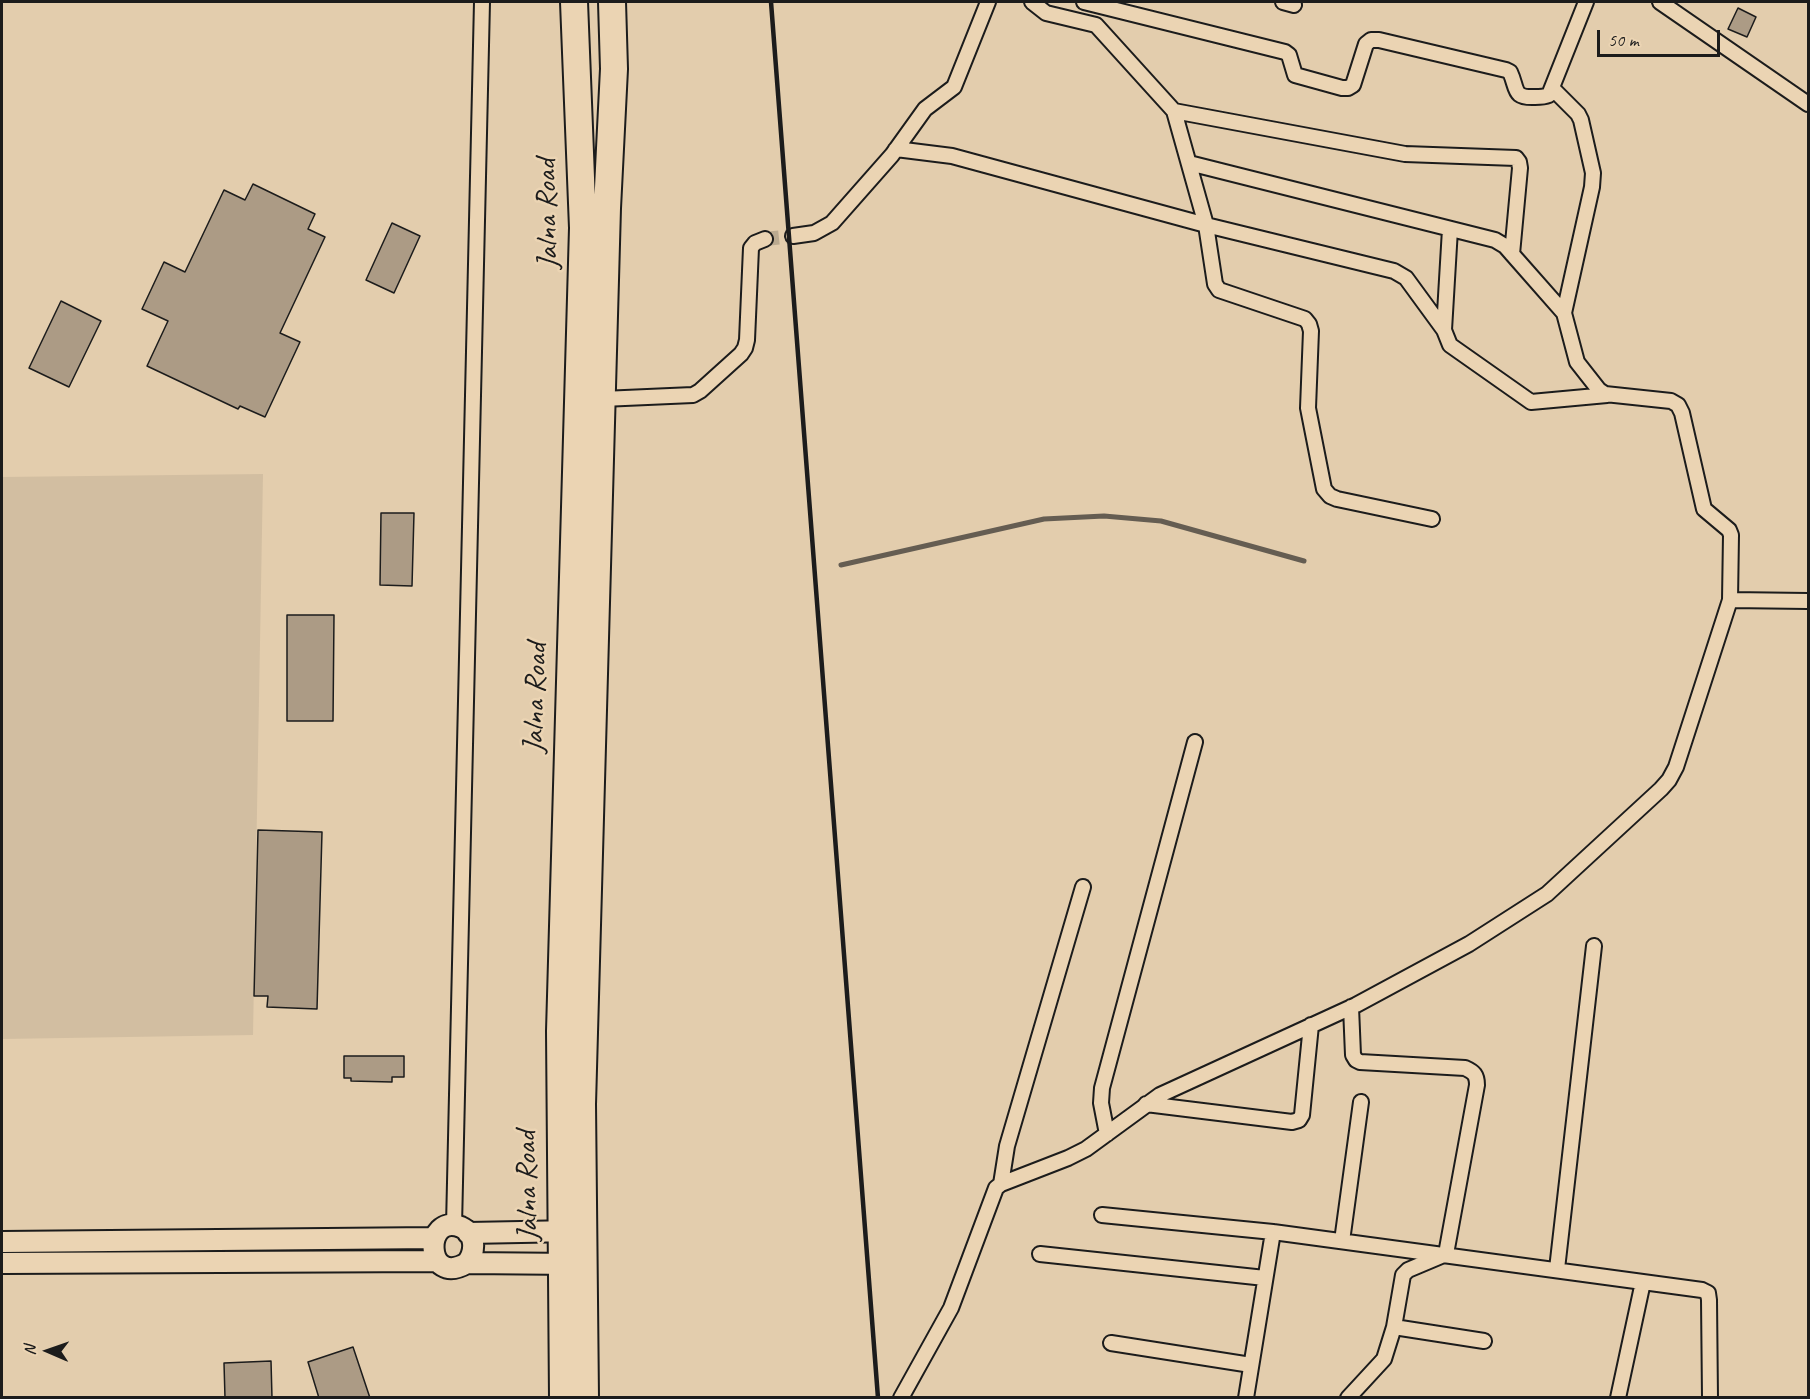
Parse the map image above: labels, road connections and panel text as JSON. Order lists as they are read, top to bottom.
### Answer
{
  "streets": {
    "highway": ["Jalna Road"]
  },
  "scale_bar": "50 m",
  "north": "left"
}
